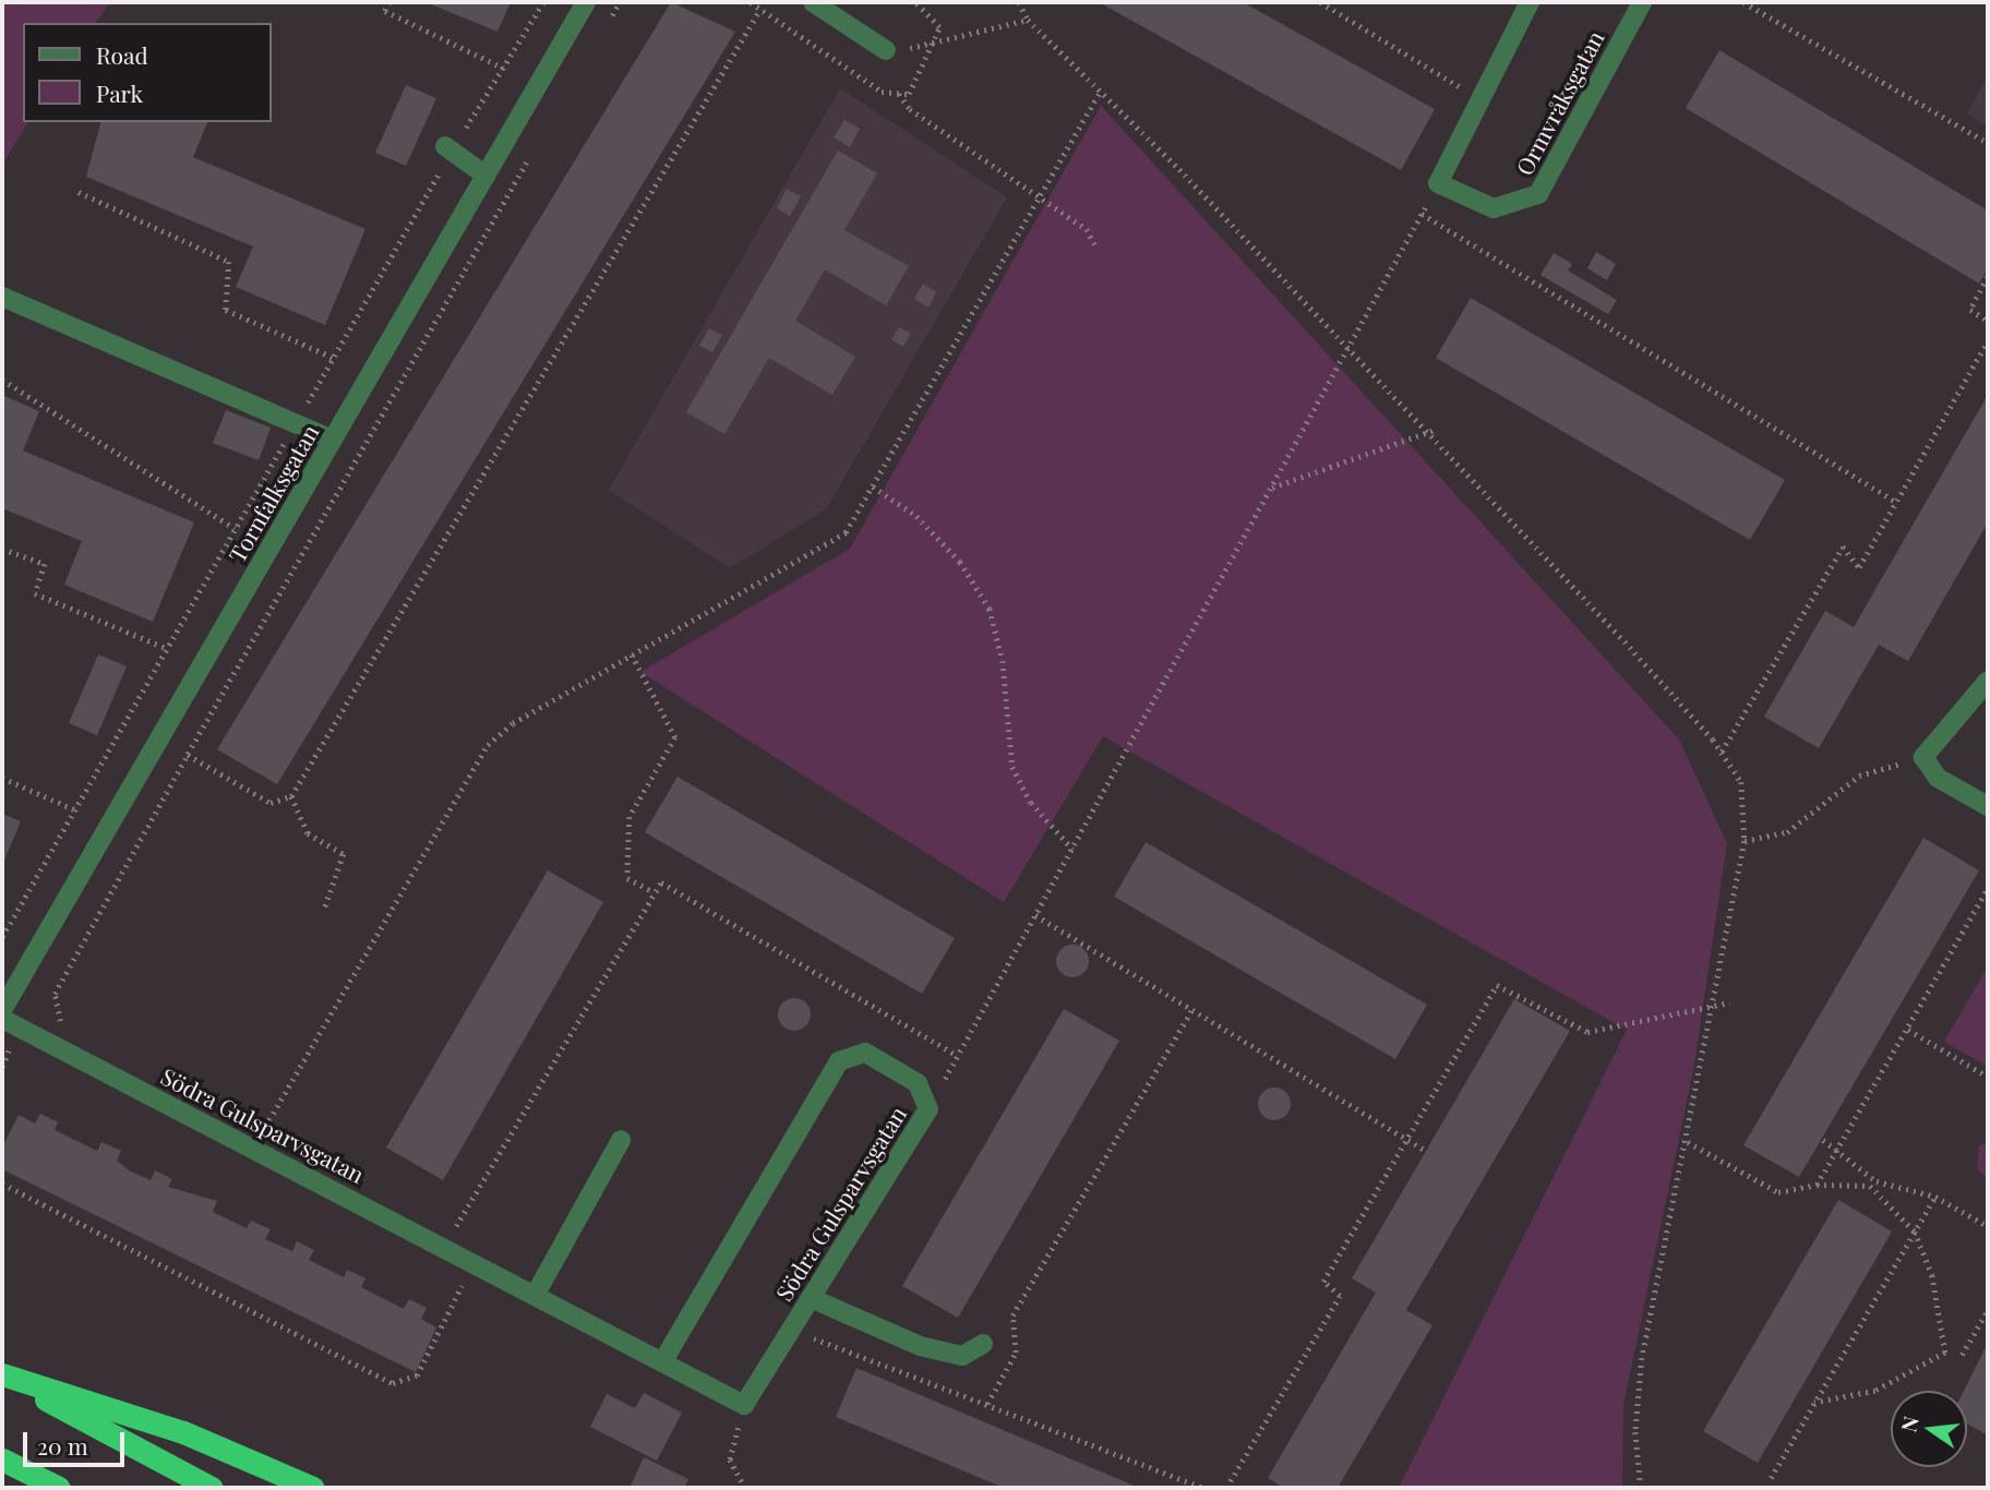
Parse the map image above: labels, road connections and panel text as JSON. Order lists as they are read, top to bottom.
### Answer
{
  "streets": {
    "street": ["Ormvråksgatan", "Tornfalksgatan", "Södra Gulsparvsgatan"]
  },
  "legend": ["Road", "Park"],
  "scale_bar": "20 m",
  "north": "left"
}
